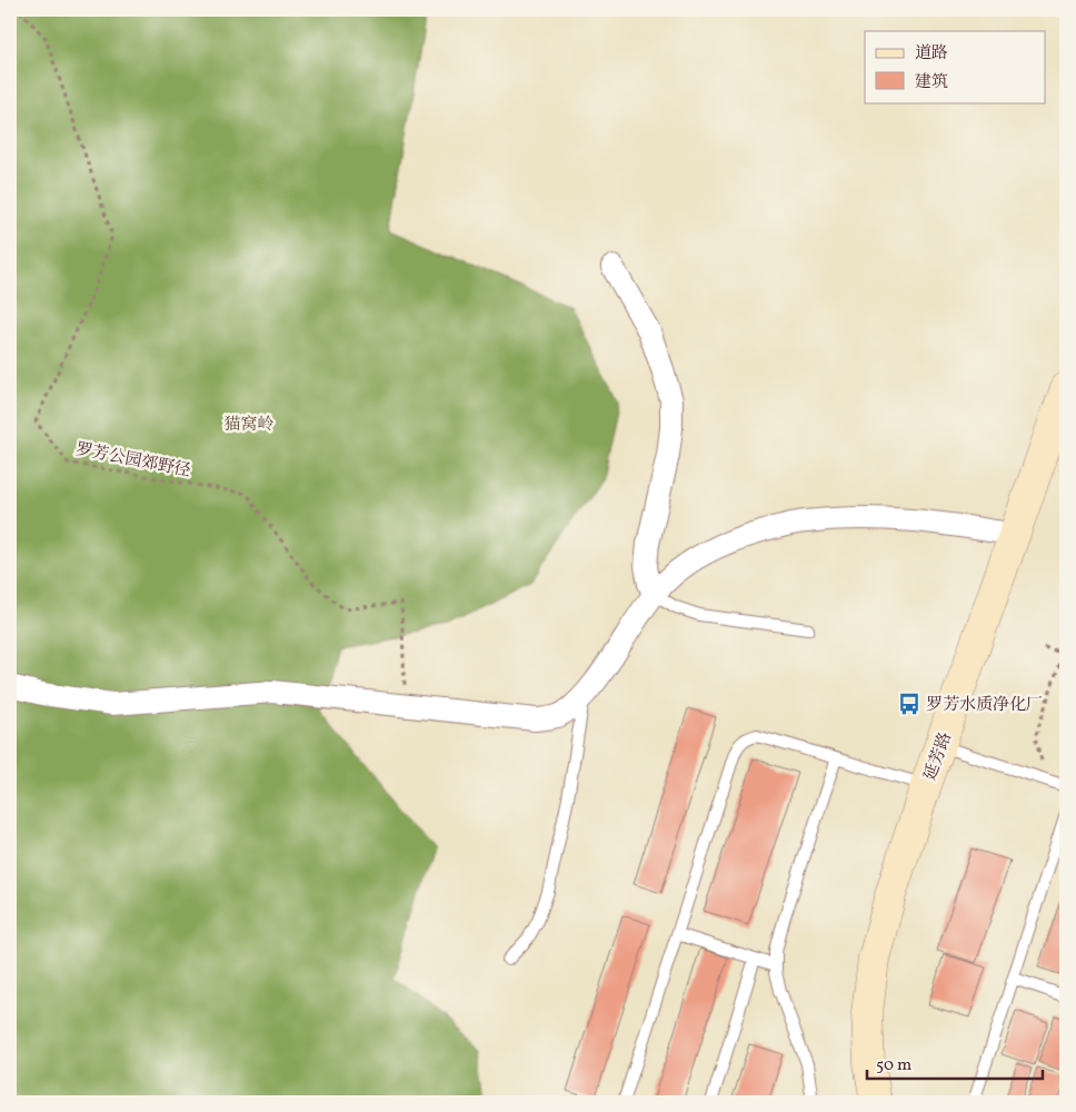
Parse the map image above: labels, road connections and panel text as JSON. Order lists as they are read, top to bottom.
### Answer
{
  "streets": {
    "main road": ["延芳路"],
    "path": ["罗芳公园郊野径"]
  },
  "parks": ["猫窝岭"],
  "places": {
    "bus stop": ["罗芳水质净化厂"]
  },
  "legend": ["道路", "建筑"],
  "scale_bar": "50 m"
}
